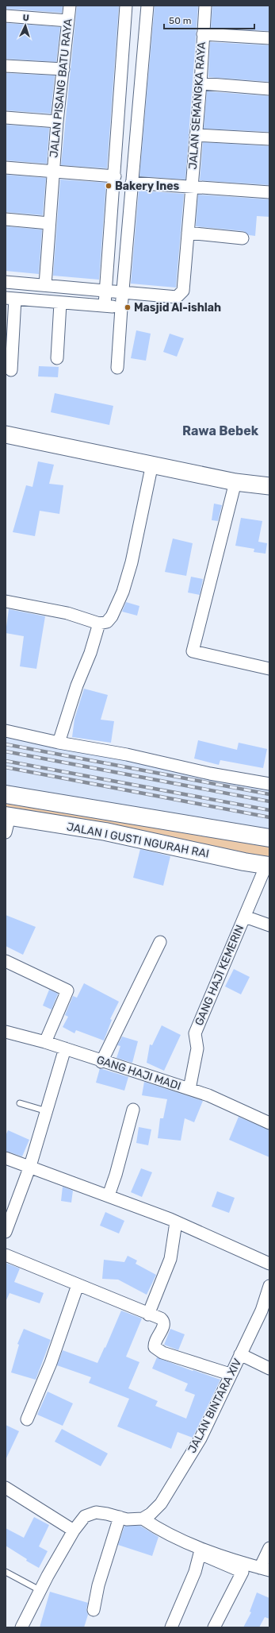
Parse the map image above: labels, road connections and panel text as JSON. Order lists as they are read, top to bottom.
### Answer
{
  "streets": {
    "main road": ["JALAN I GUSTI NGURAH RAI"],
    "street": [
      "JALAN PISANG BATU RAYA",
      "JALAN SEMANGKA RAYA",
      "GANG HAJI KEMERIN",
      "GANG HAJI MADI",
      "JALAN BINTARA XIV"
    ]
  },
  "crossings": [
    ["JALAN I GUSTI NGURAH RAI", "GANG HAJI KEMERIN"],
    ["GANG HAJI KEMERIN", "GANG HAJI MADI"]
  ],
  "districts": ["Rawa Bebek"],
  "places": ["Bakery Ines", "Masjid Al-ishlah"],
  "scale_bar": "50 m",
  "north": "top"
}
